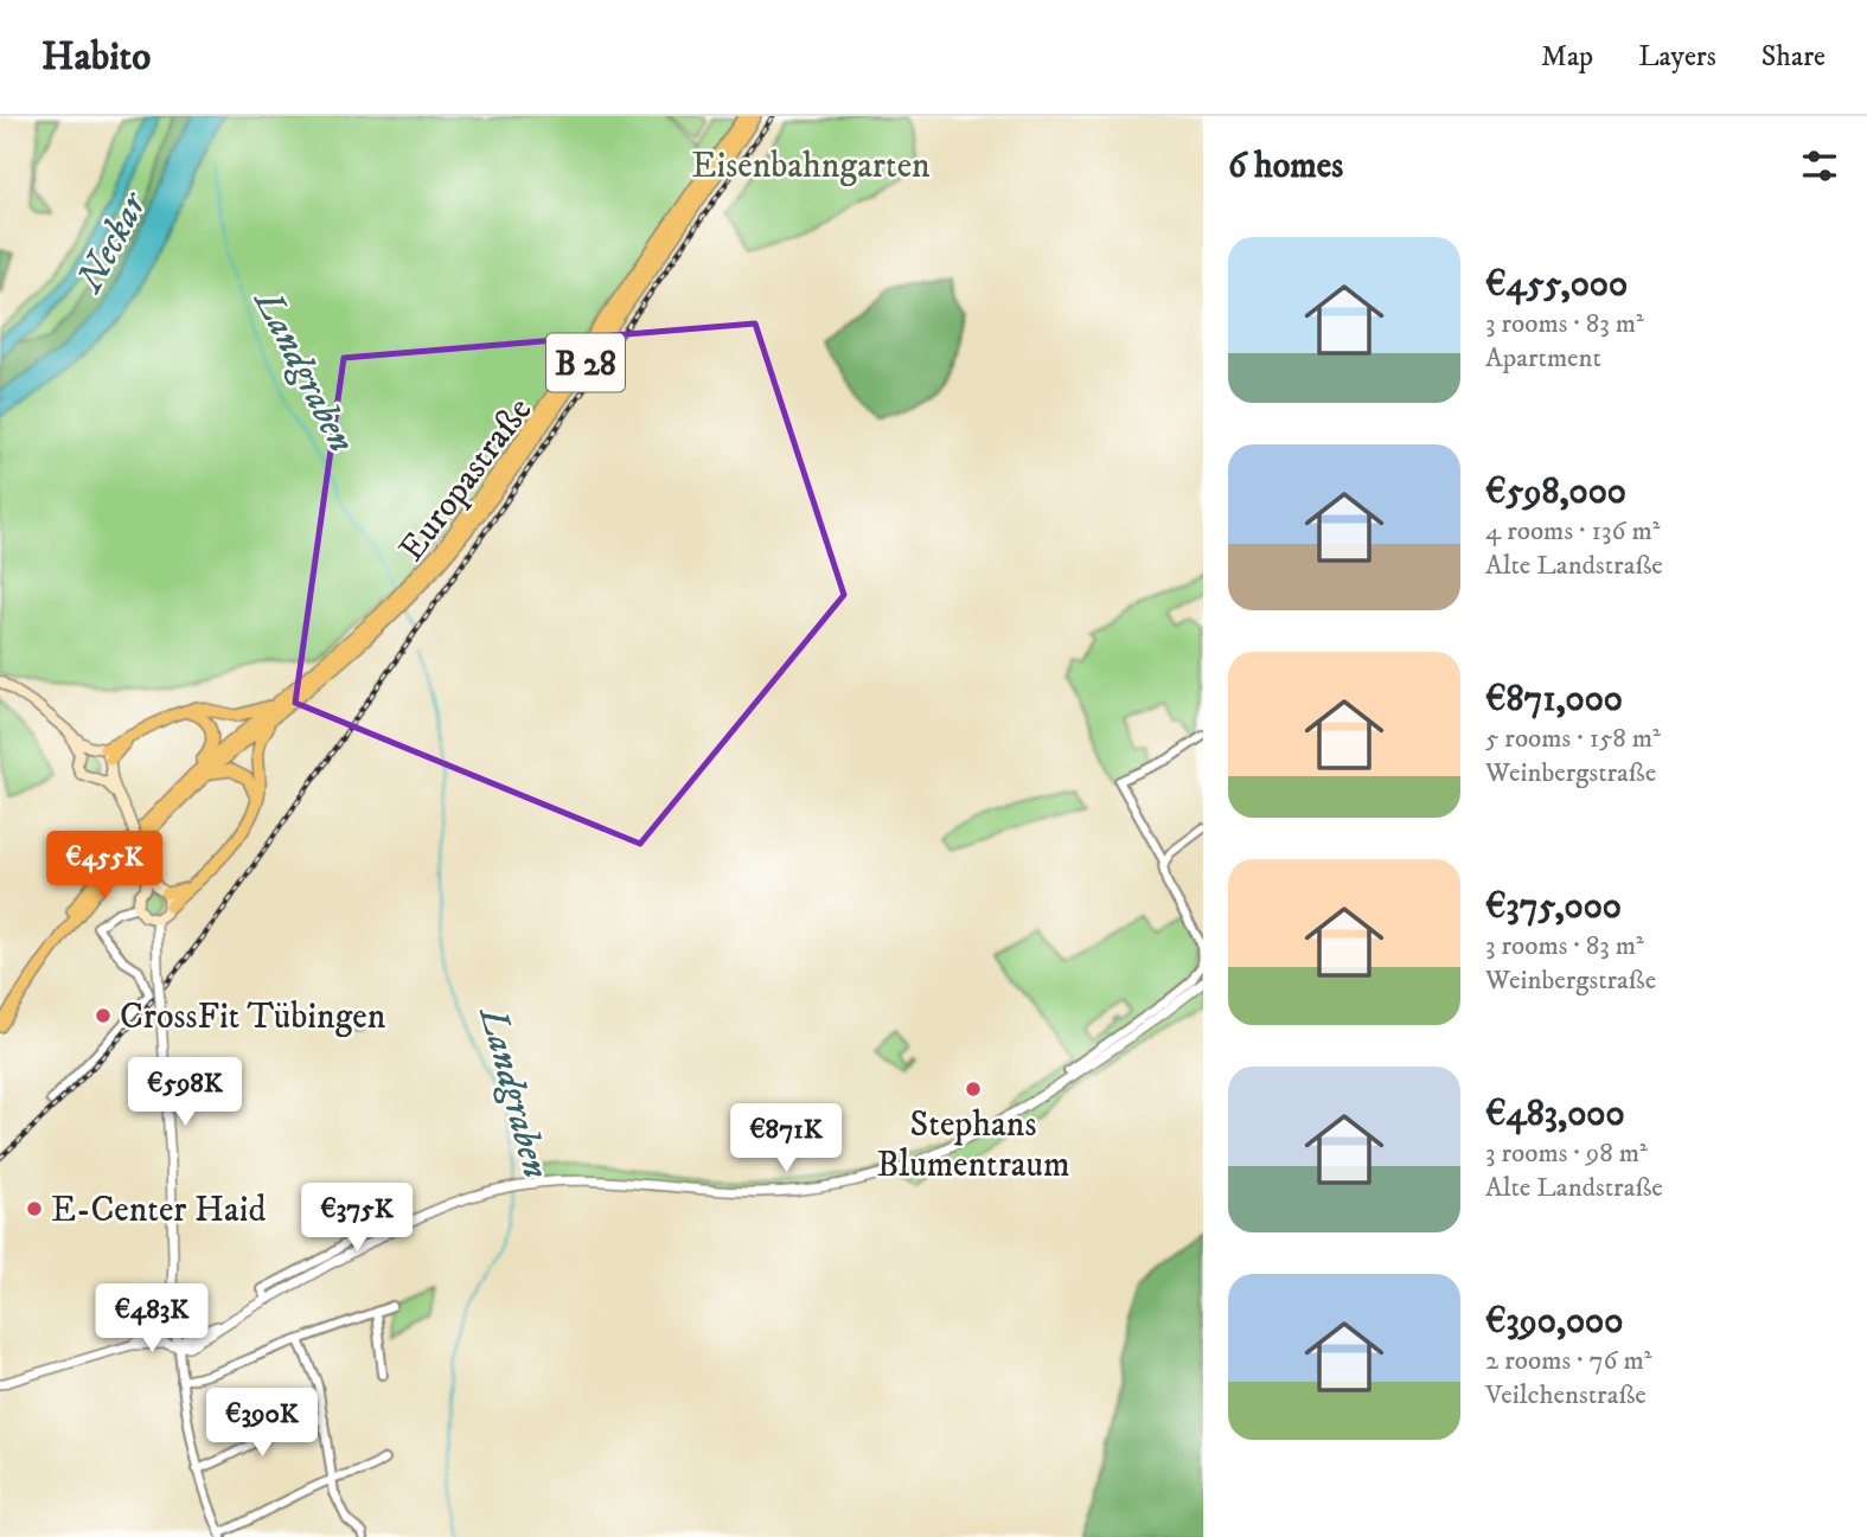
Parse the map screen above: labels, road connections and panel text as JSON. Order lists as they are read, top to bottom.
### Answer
{
  "streets": {
    "main road": ["B 28", "Europastraße"]
  },
  "crossings": [
    ["B 28", "Europastraße"]
  ],
  "water": ["Neckar", "Landgraben"],
  "parks": ["Eisenbahngarten"],
  "places": ["CrossFit Tübingen", "Stephans Blumentraum", "E-Center Haid"],
  "page": {
    "header": "Habito",
    "nav": ["Map", "Layers", "Share"],
    "heading": "6 homes",
    "list": [
      {
        "name": "€455,000",
        "note": "3 rooms · 83 m² · Apartment"
      },
      {
        "name": "€598,000",
        "note": "4 rooms · 136 m² · Alte Landstraße"
      },
      {
        "name": "€871,000",
        "note": "5 rooms · 158 m² · Weinbergstraße"
      },
      {
        "name": "€375,000",
        "note": "3 rooms · 83 m² · Weinbergstraße"
      },
      {
        "name": "€483,000",
        "note": "3 rooms · 98 m² · Alte Landstraße"
      },
      {
        "name": "€390,000",
        "note": "2 rooms · 76 m² · Veilchenstraße"
      }
    ],
    "price": [
      "€455K",
      "€598K",
      "€871K",
      "€375K",
      "€483K",
      "€390K"
    ]
  }
}
